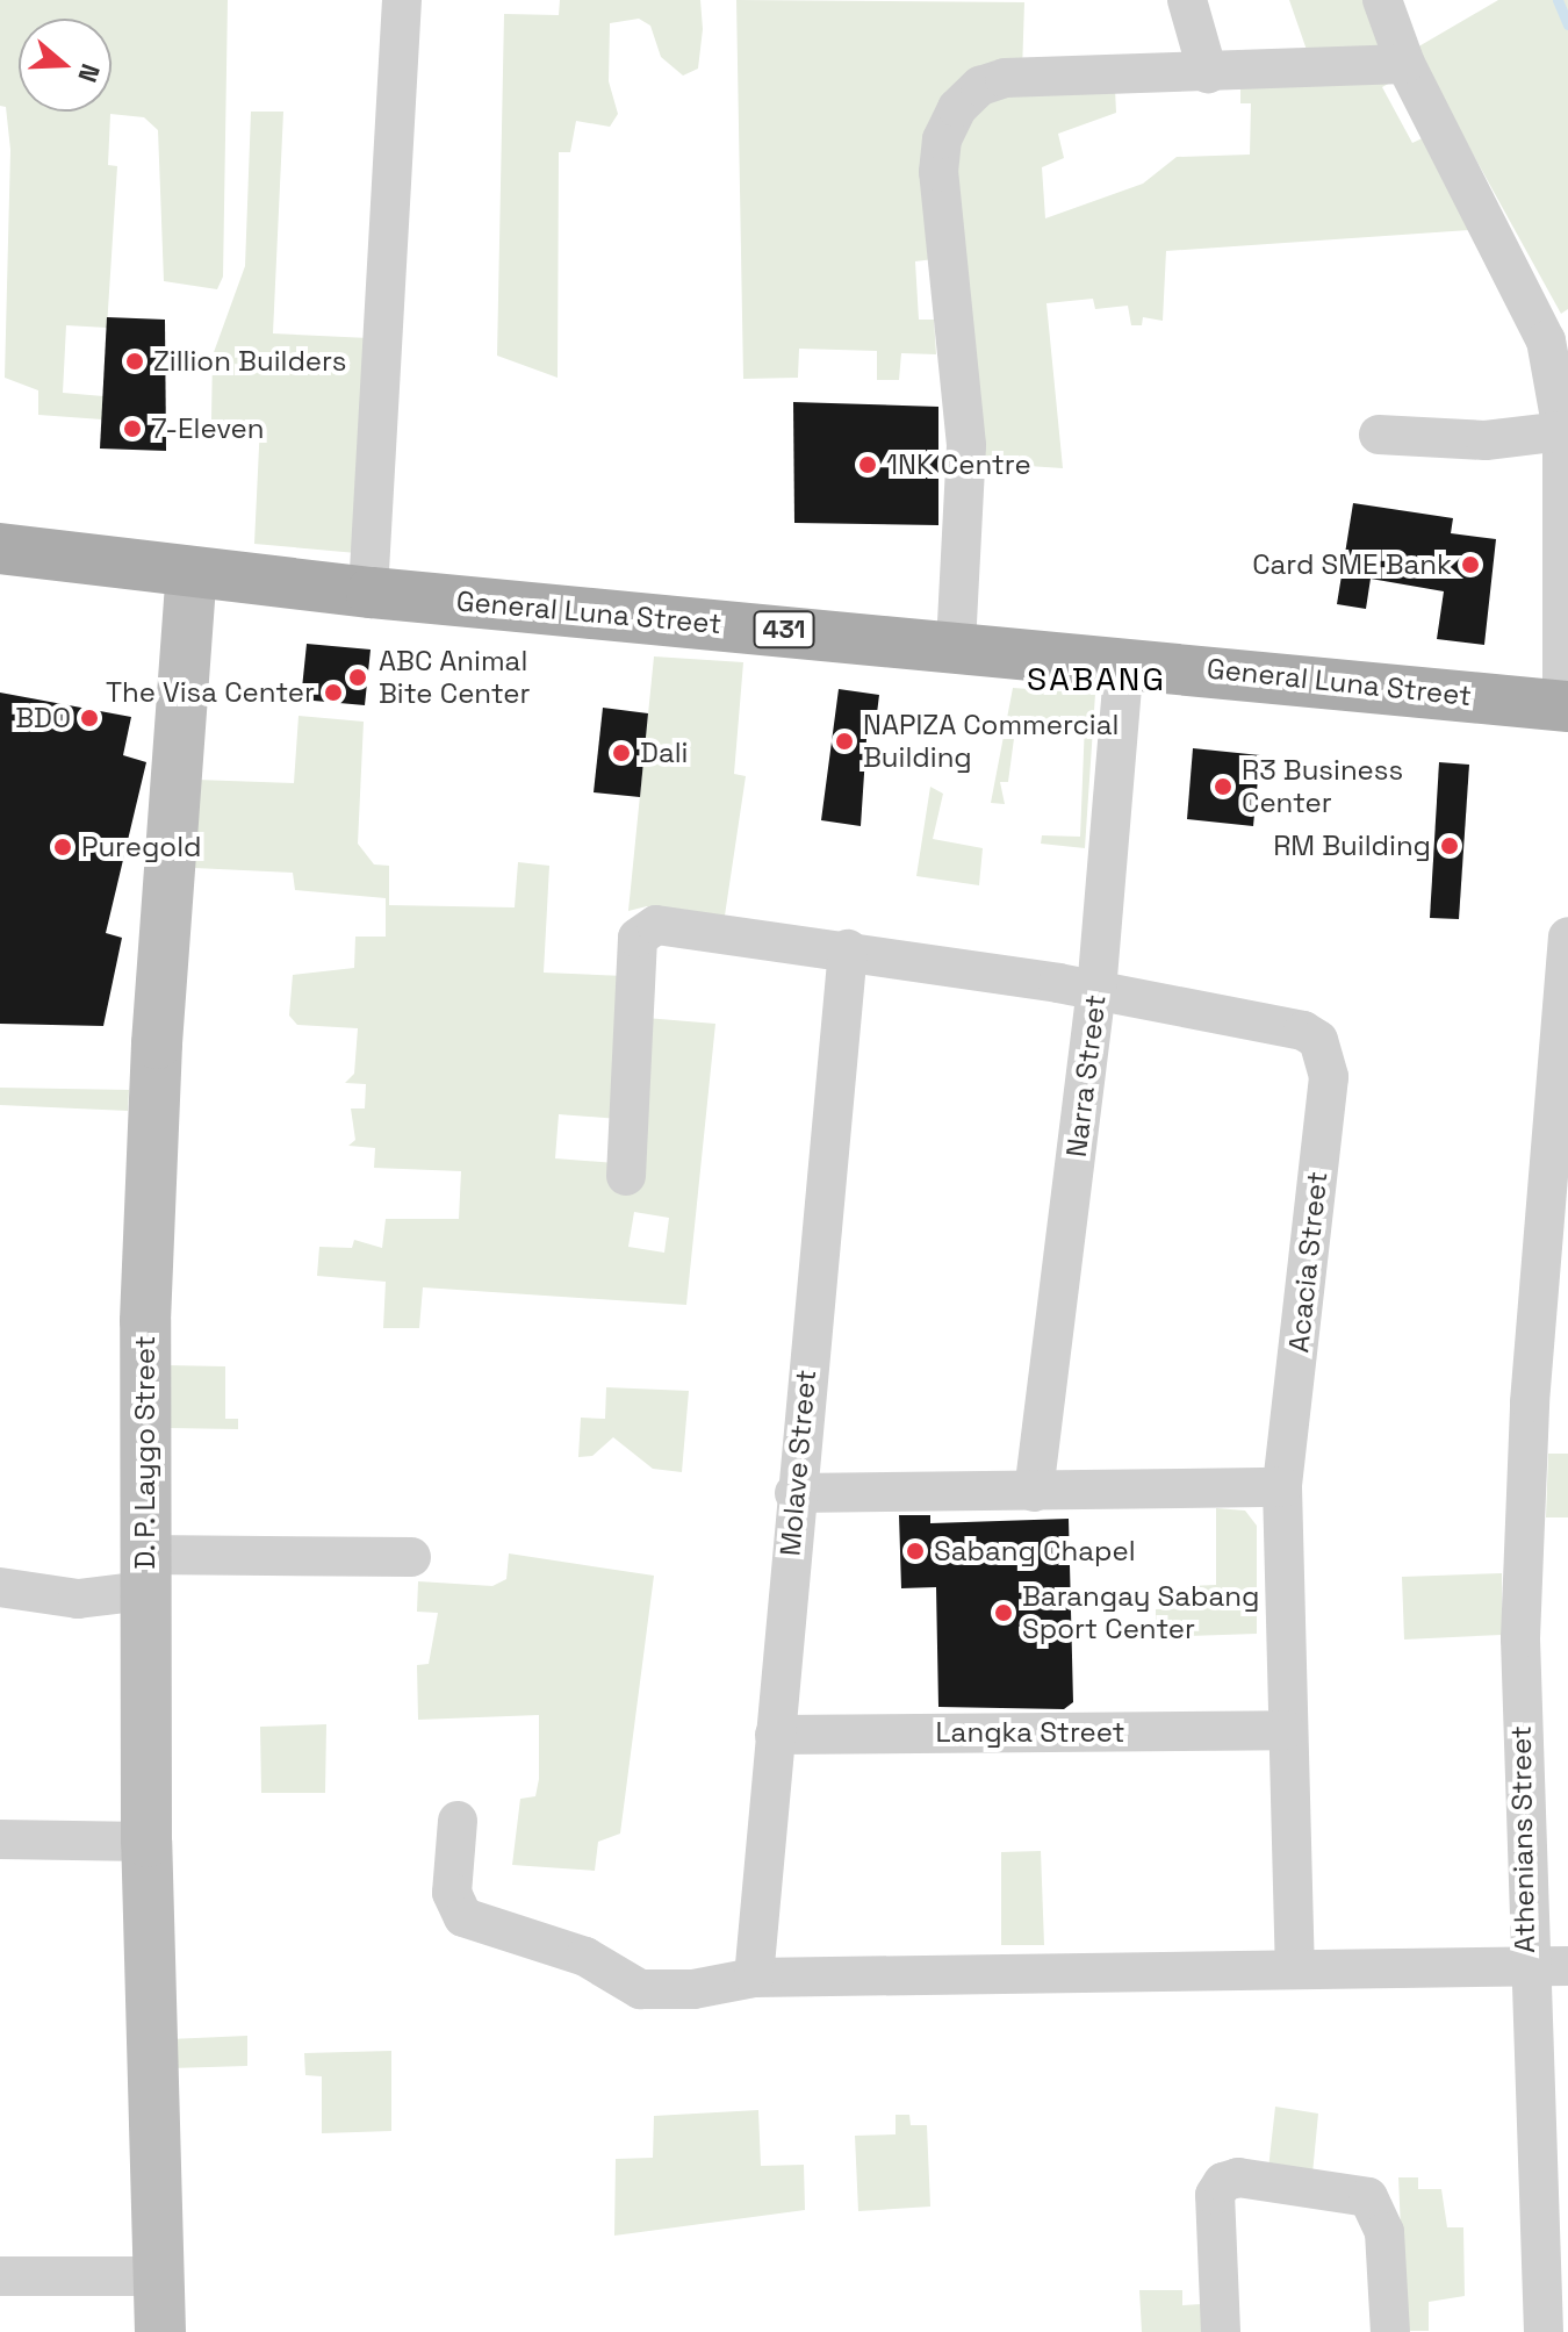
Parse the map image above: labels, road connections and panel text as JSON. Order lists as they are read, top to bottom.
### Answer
{
  "streets": {
    "main road": ["General Luna Street", "431", "D. P. Laygo Street"],
    "street": [
      "Narra Street",
      "Acacia Street",
      "Molave Street",
      "Langka Street",
      "Athenians Street"
    ]
  },
  "crossings": [
    ["General Luna Street", "Narra Street"],
    ["General Luna Street", "D. P. Laygo Street"],
    ["Narra Street", "Acacia Street"],
    ["Acacia Street", "Molave Street"],
    ["Acacia Street", "Langka Street"],
    ["Molave Street", "Langka Street"]
  ],
  "districts": ["SABANG"],
  "places": [
    "Zillion Builders",
    "7-Eleven",
    "1NK Centre",
    "Card SME Bank",
    "ABC Animal Bite Center",
    "The Visa Center",
    "BDO",
    "NAPIZA Commercial Building",
    "Dali",
    "R3 Business Center",
    "RM Building",
    "Puregold",
    "Sabang Chapel",
    "Barangay Sabang Sport Center"
  ],
  "north": "right"
}
